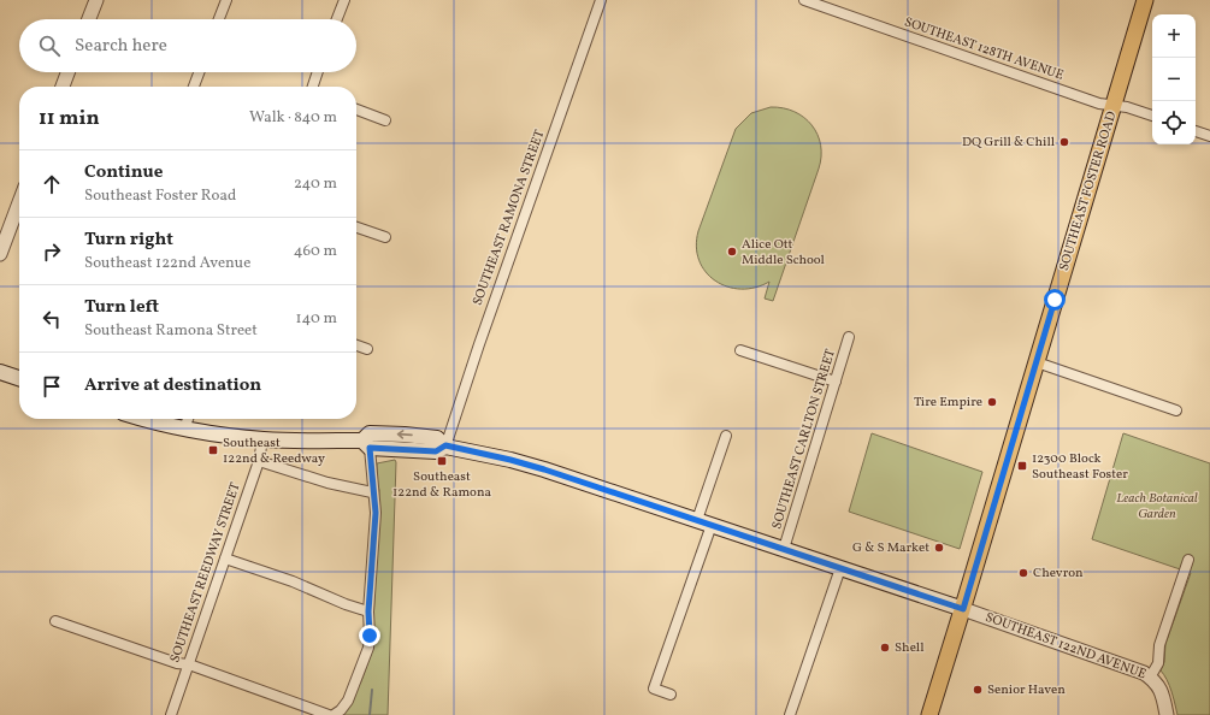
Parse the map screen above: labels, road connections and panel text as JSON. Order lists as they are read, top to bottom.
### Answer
{
  "streets": {
    "main road": ["SOUTHEAST FOSTER ROAD", "SOUTHEAST 122ND AVENUE"],
    "street": [
      "SOUTHEAST 128TH AVENUE",
      "SOUTHEAST RAMONA STREET",
      "SOUTHEAST CARLTON STREET",
      "SOUTHEAST REEDWAY STREET"
    ]
  },
  "crossings": [
    ["SOUTHEAST 128TH AVENUE", "SOUTHEAST FOSTER ROAD"],
    ["SOUTHEAST FOSTER ROAD", "SOUTHEAST 122ND AVENUE"],
    ["SOUTHEAST RAMONA STREET", "SOUTHEAST 122ND AVENUE"],
    ["SOUTHEAST CARLTON STREET", "SOUTHEAST 122ND AVENUE"],
    ["SOUTHEAST REEDWAY STREET", "SOUTHEAST 122ND AVENUE"]
  ],
  "parks": ["Leach Botanical Garden"],
  "places": {
    "other": [
      "DQ Grill & Chill",
      "Alice Ott Middle School",
      "Tire Empire",
      "G & S Market",
      "Chevron",
      "Shell",
      "Senior Haven"
    ],
    "transit": ["Southeast 122nd & Reedway", "Southeast 122nd & Ramona", "12300 Block Southeast Foster"]
  },
  "page": {
    "map_buttons": ["+", "−"],
    "search": "Search here",
    "heading": ["11 min", "Walk · 840 m"],
    "list": [
      ["Continue", "Southeast Foster Road", "240 m"],
      ["Turn right", "Southeast 122nd Avenue", "460 m"],
      ["Turn left", "Southeast Ramona Street", "140 m"],
      "Arrive at destination"
    ]
  }
}
